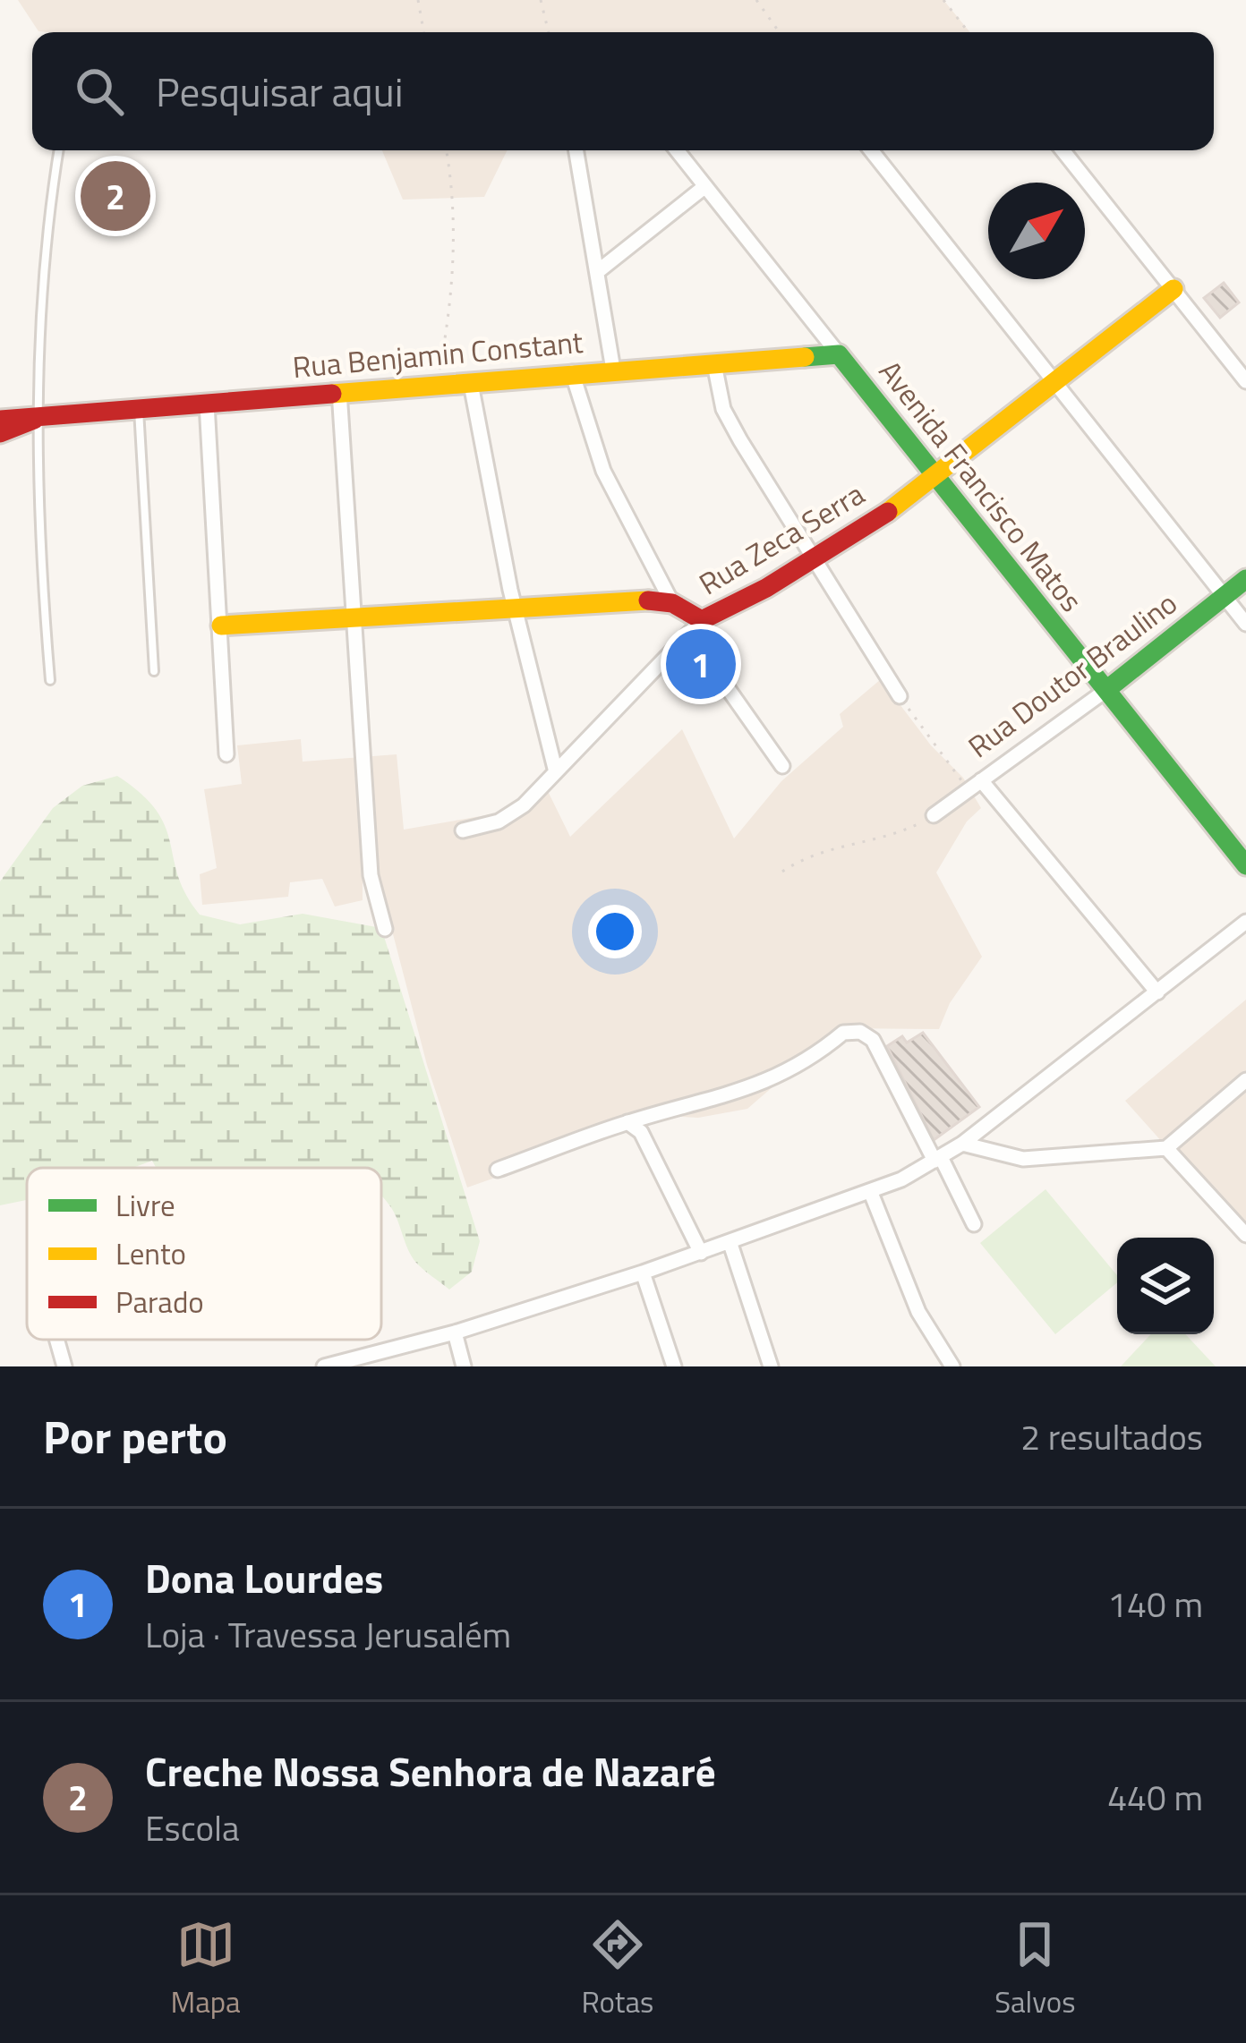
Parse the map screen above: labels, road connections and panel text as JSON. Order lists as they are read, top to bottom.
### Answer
{
  "streets": {
    "street": [
      "Rua Benjamin Constant",
      "Avenida Francisco Matos",
      "Rua Zeca Serra",
      "Rua Doutor Braulino"
    ]
  },
  "crossings": [
    ["Rua Benjamin Constant", "Avenida Francisco Matos"],
    ["Avenida Francisco Matos", "Rua Zeca Serra"],
    ["Avenida Francisco Matos", "Rua Doutor Braulino"]
  ],
  "legend": ["Livre", "Lento", "Parado"],
  "north": "top right",
  "page": {
    "search": "Pesquisar aqui",
    "pins": ["2", "1"],
    "heading": ["Por perto", "2 resultados"],
    "list": [
      {
        "mark": "1",
        "name": "Dona Lourdes",
        "note": "Loja · Travessa Jerusalém",
        "value": "140 m"
      },
      {
        "mark": "2",
        "name": "Creche Nossa Senhora de Nazaré",
        "note": "Escola",
        "value": "440 m"
      }
    ],
    "nav": ["Mapa", "Rotas", "Salvos"]
  }
}
